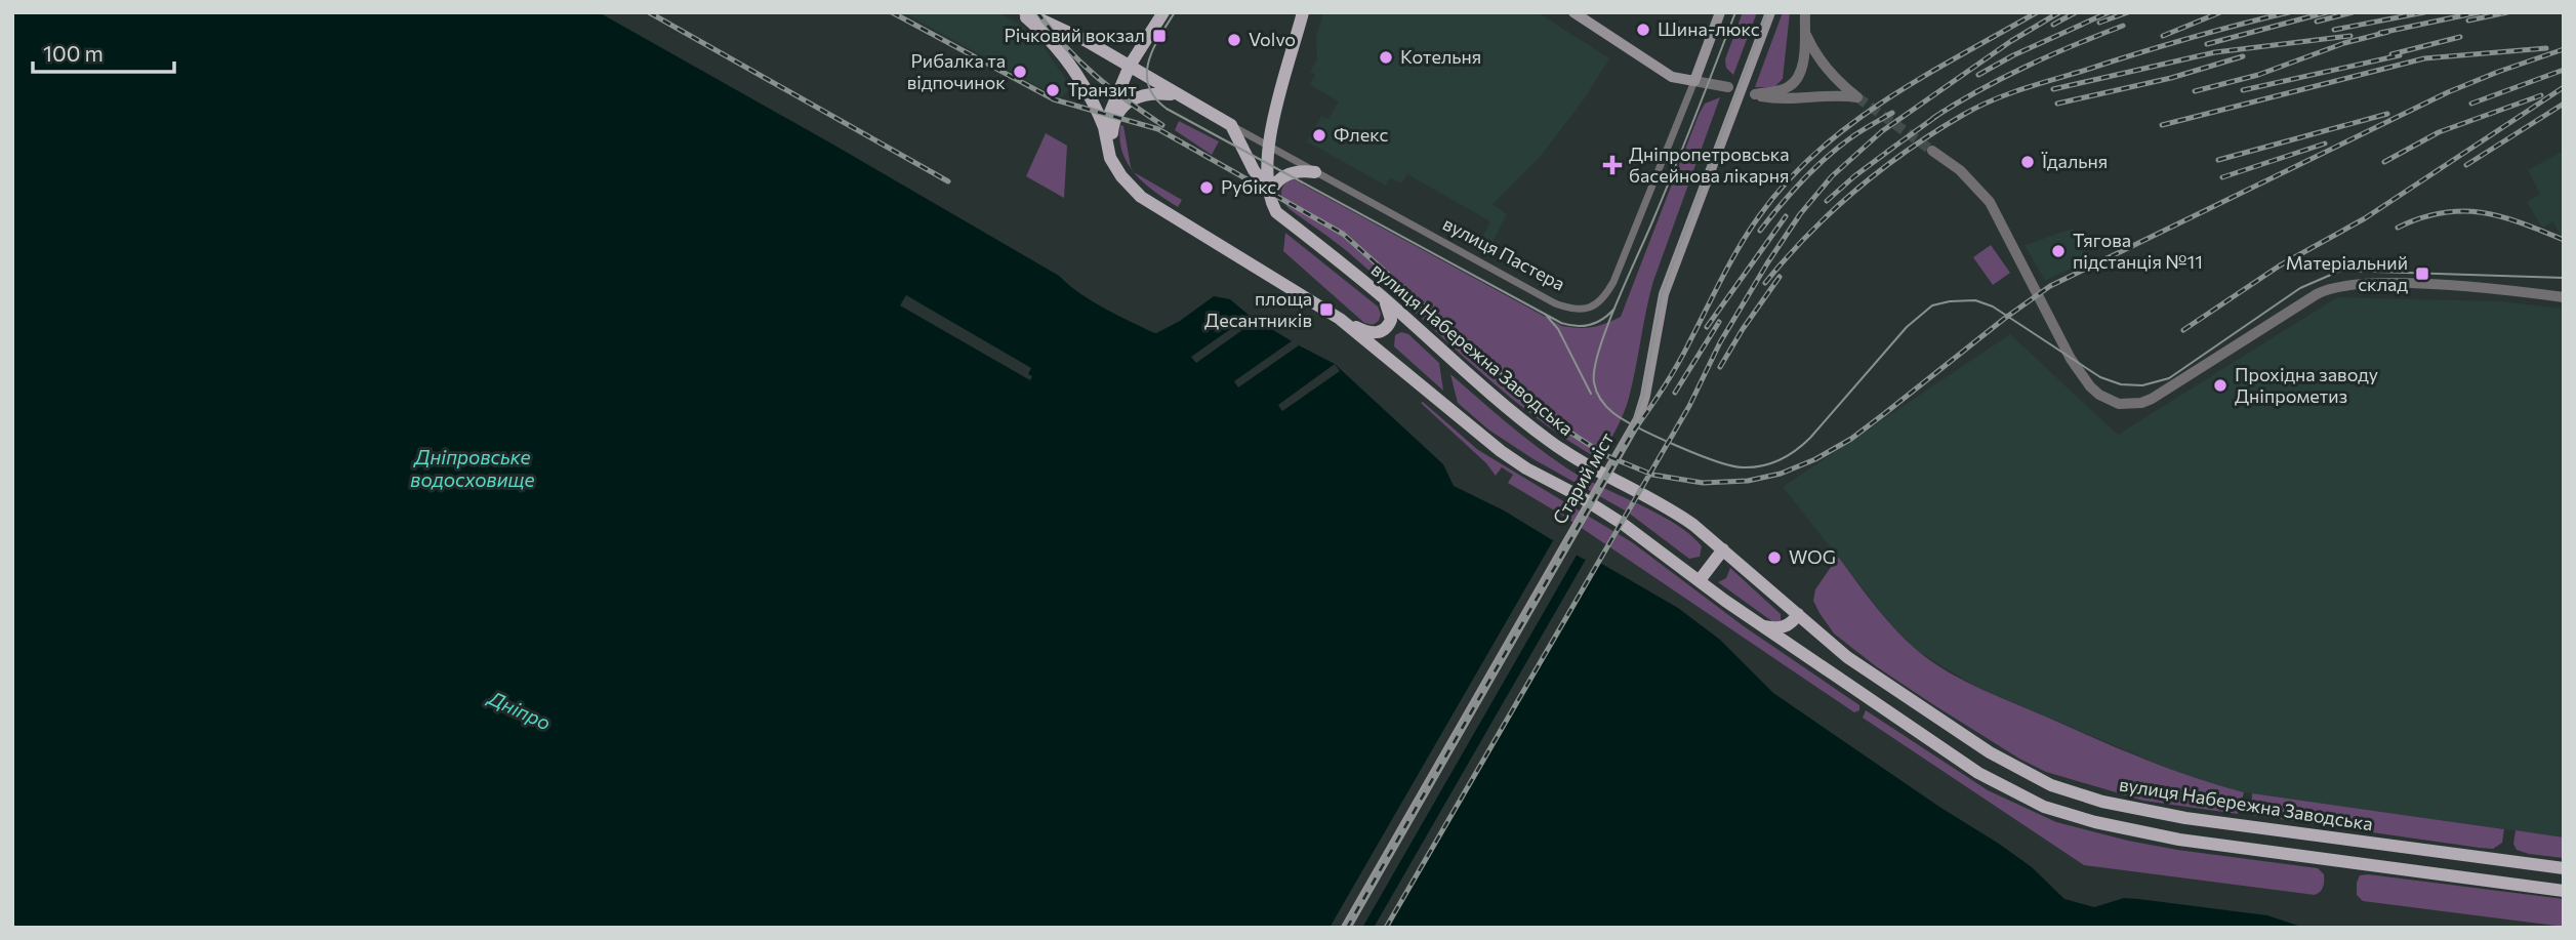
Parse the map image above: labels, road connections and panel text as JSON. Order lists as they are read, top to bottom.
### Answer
{
  "streets": {
    "main road": ["вулиця Пастера", "вулиця Набережна Заводська", "Старий міст"]
  },
  "water": ["Дніпровське водосховище", "Дніпро"],
  "places": {
    "other": [
      "Шина-люкс",
      "Volvo",
      "Котельня",
      "Рибалка та відпочинок",
      "Транзит",
      "Флекс",
      "Їдальня",
      "Рубікс",
      "Тягова пiдстанцiя №11",
      "Прохідна заводу Дніпрометиз",
      "WOG"
    ],
    "transit": ["Річковий вокзал", "Матеріальний склад", "площа Десантників"],
    "health": ["Дніпропетровська басейнова лікарня"]
  },
  "scale_bar": "100 m"
}
